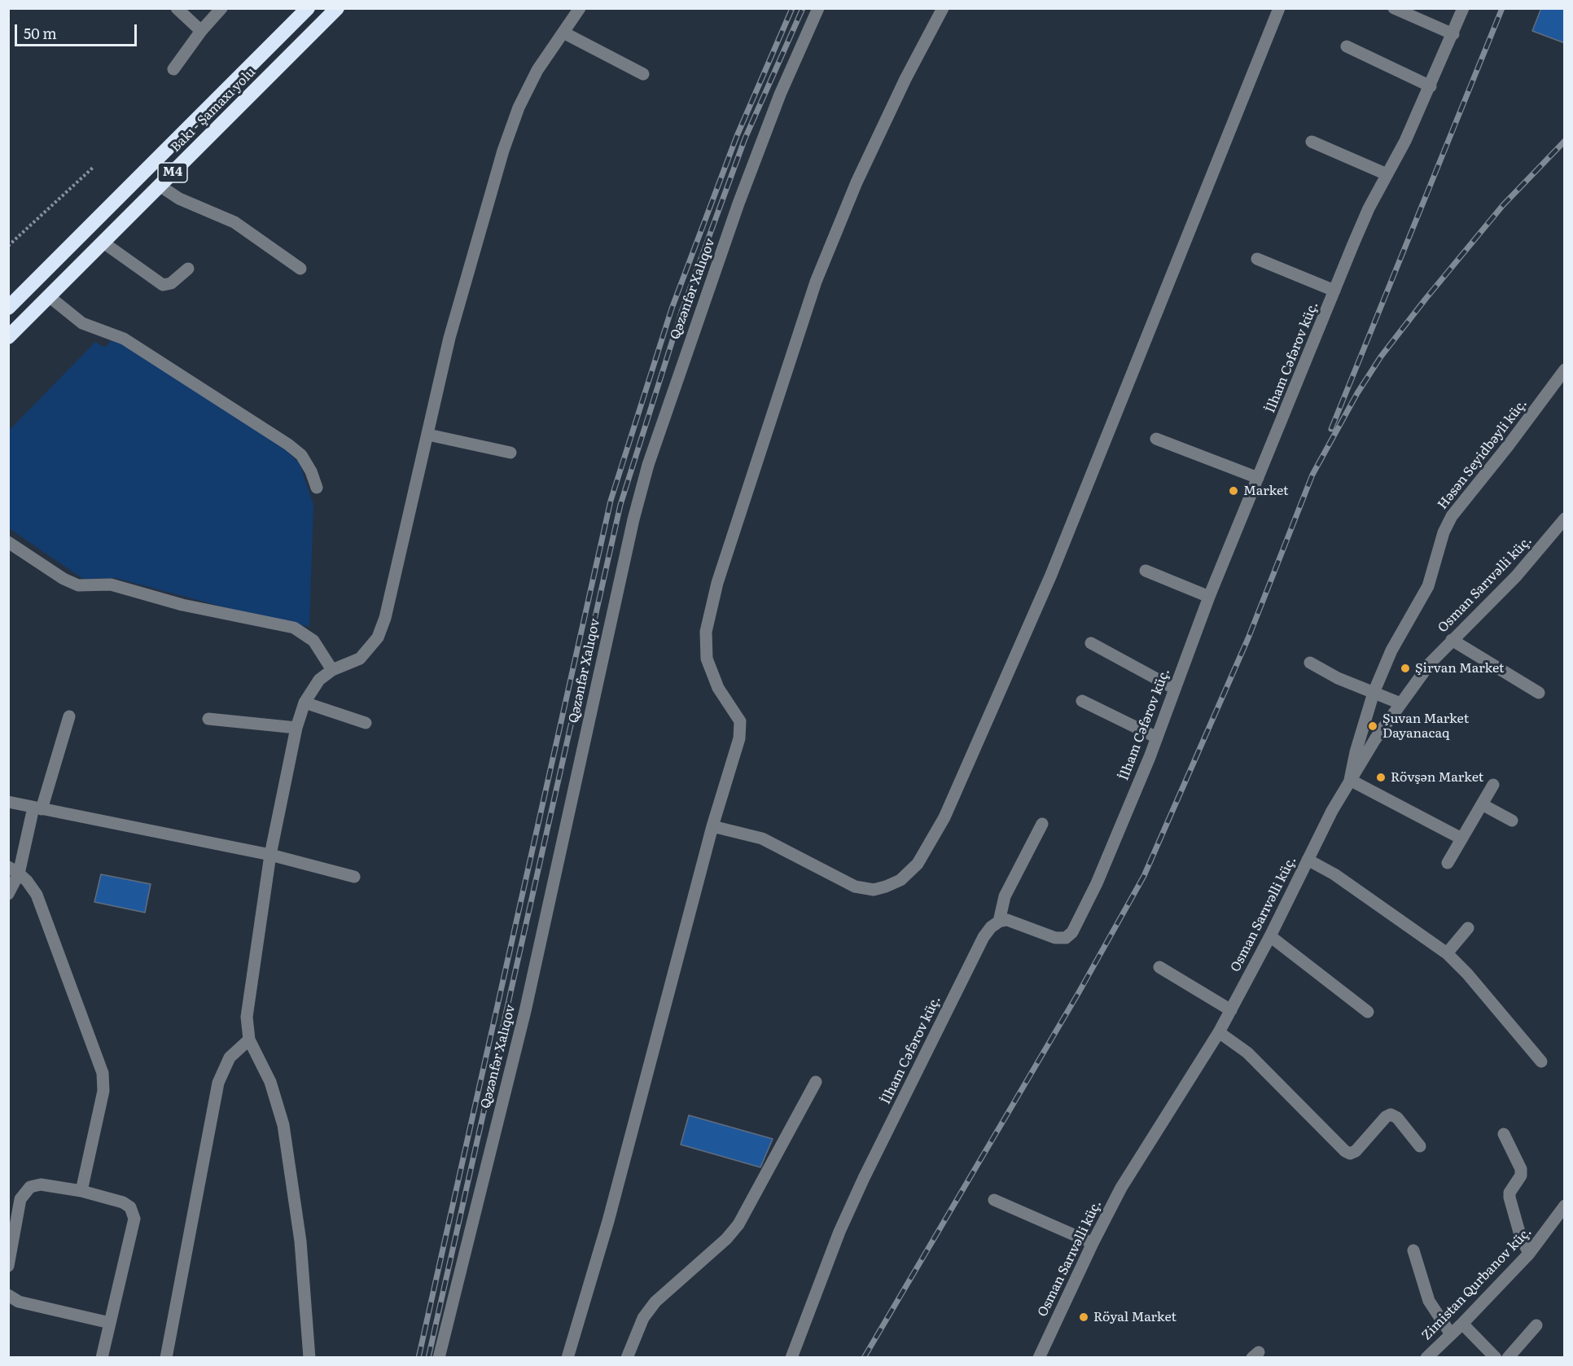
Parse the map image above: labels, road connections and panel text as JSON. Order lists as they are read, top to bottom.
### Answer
{
  "streets": {
    "highway": ["Bakı - Şamaxı yolu", "M4"],
    "street": [
      "Qəzənfər Xalıqov",
      "İlham Cəfərov küç.",
      "Həsən Seyidbəyli küç.",
      "Osman Sarıvəlli küç.",
      "Zimistan Qurbanov küç."
    ]
  },
  "crossings": [
    ["Həsən Seyidbəyli küç.", "Osman Sarıvəlli küç."]
  ],
  "places": [
    "Market",
    "Şirvan Market",
    "Şuvan Market Dayanacaq",
    "Rövşən Market",
    "Röyal Market"
  ],
  "scale_bar": "50 m"
}
